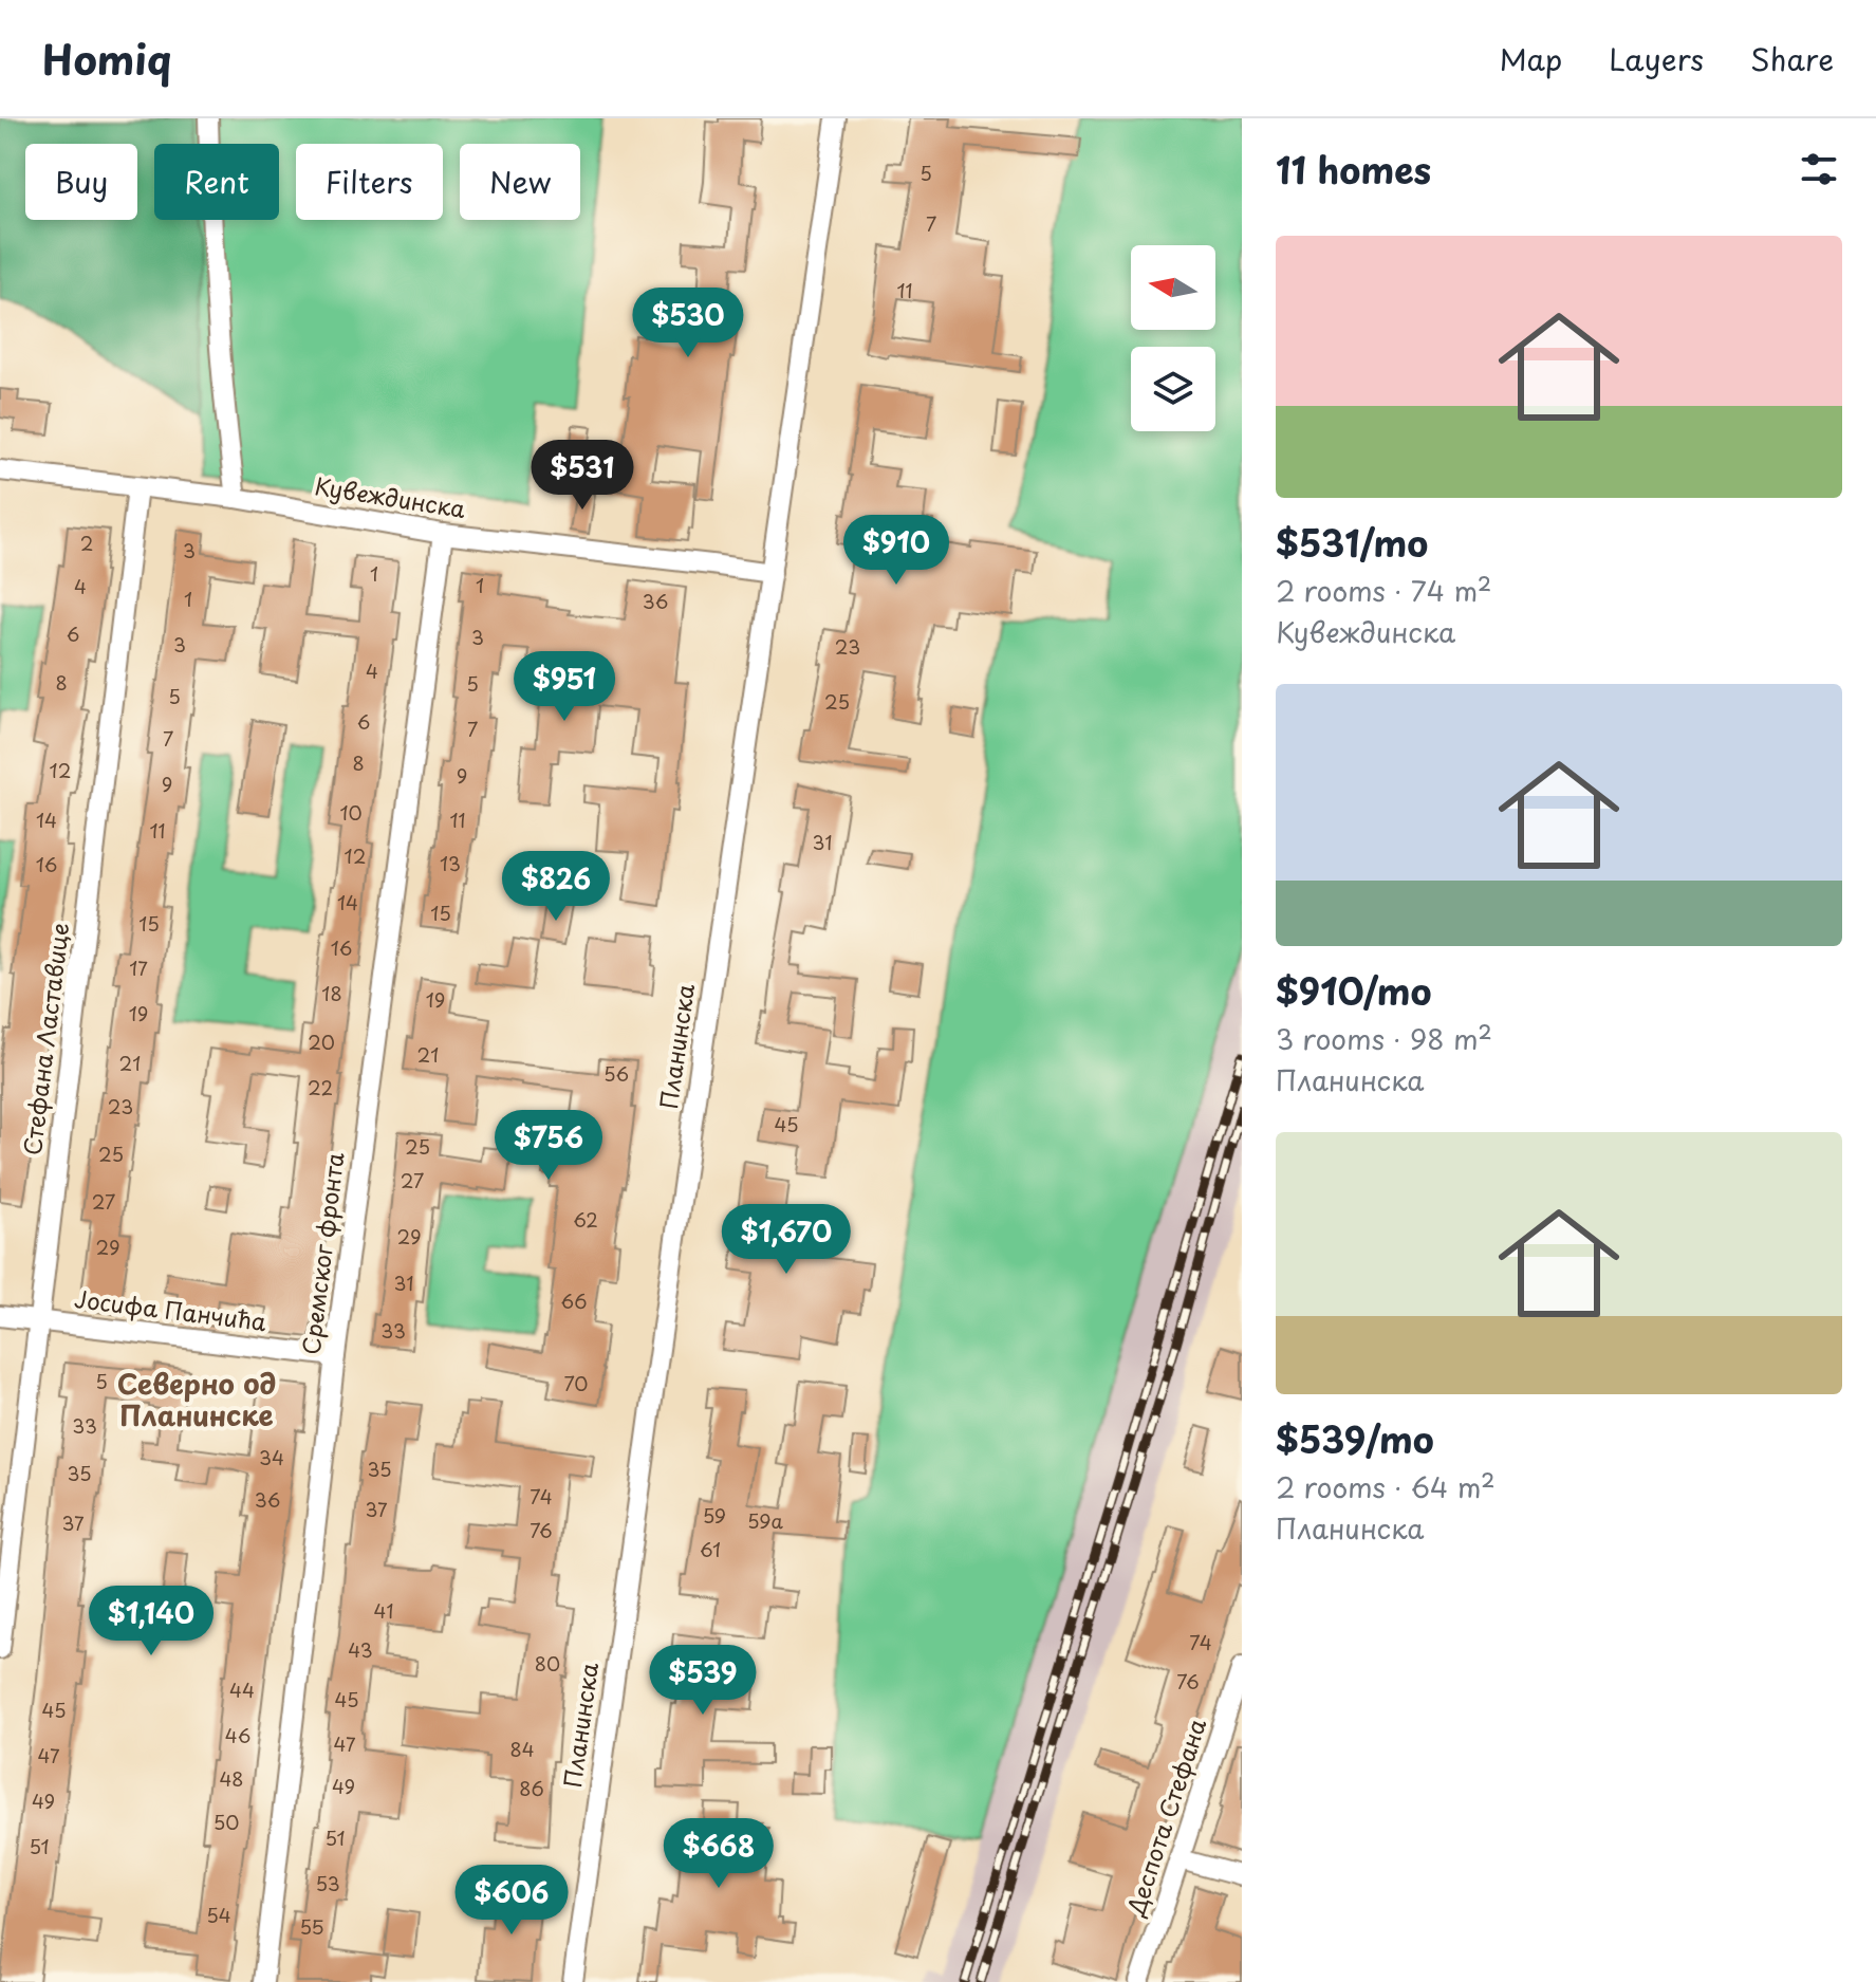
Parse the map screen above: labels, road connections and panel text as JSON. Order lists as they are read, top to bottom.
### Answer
{
  "streets": {
    "street": [
      "Кувеждинска",
      "Стефана Ластавице",
      "Планинска",
      "Сремског фронта",
      "Јосифа Панчића",
      "Деспота Стефана"
    ]
  },
  "crossings": [
    ["Кувеждинска", "Стефана Ластавице"],
    ["Кувеждинска", "Планинска"],
    ["Кувеждинска", "Сремског фронта"],
    ["Стефана Ластавице", "Јосифа Панчића"],
    ["Сремског фронта", "Јосифа Панчића"]
  ],
  "districts": ["Северно од Планинске"],
  "house_numbers": [
    "5",
    "7",
    "11",
    "2",
    "3",
    "1",
    "1",
    "4",
    "1",
    "36",
    "6",
    "3",
    "3",
    "23",
    "4",
    "8",
    "5",
    "5",
    "25",
    "6",
    "7",
    "7",
    "8",
    "12",
    "9",
    "9",
    "10",
    "14",
    "11",
    "11",
    "31",
    "12",
    "13",
    "16",
    "14",
    "15",
    "15",
    "16",
    "17",
    "18",
    "19",
    "19",
    "20",
    "21",
    "21",
    "56",
    "22",
    "23",
    "45",
    "25",
    "25",
    "27",
    "27",
    "62",
    "29",
    "29",
    "31",
    "66",
    "33",
    "5",
    "70",
    "33",
    "34",
    "35",
    "35",
    "74",
    "36",
    "37",
    "59",
    "59a",
    "37",
    "76",
    "61",
    "41",
    "74",
    "43",
    "80",
    "76",
    "44",
    "45",
    "45",
    "46",
    "47",
    "84",
    "47",
    "48",
    "49",
    "86",
    "49",
    "50",
    "51",
    "51",
    "53",
    "54",
    "55"
  ],
  "north": "left",
  "page": {
    "header": "Homiq",
    "nav": ["Map", "Layers", "Share"],
    "heading": "11 homes",
    "chip": [
      "Buy",
      "Rent",
      "Filters",
      "New"
    ],
    "list": [
      {
        "name": "$531/mo",
        "note": "2 rooms · 74 m² · Кувеждинска"
      },
      {
        "name": "$910/mo",
        "note": "3 rooms · 98 m² · Планинска"
      },
      {
        "name": "$539/mo",
        "note": "2 rooms · 64 m² · Планинска"
      }
    ],
    "price": [
      "$530",
      "$531",
      "$910",
      "$951",
      "$826",
      "$756",
      "$1,670",
      "$1,140",
      "$539",
      "$668",
      "$606"
    ]
  }
}
